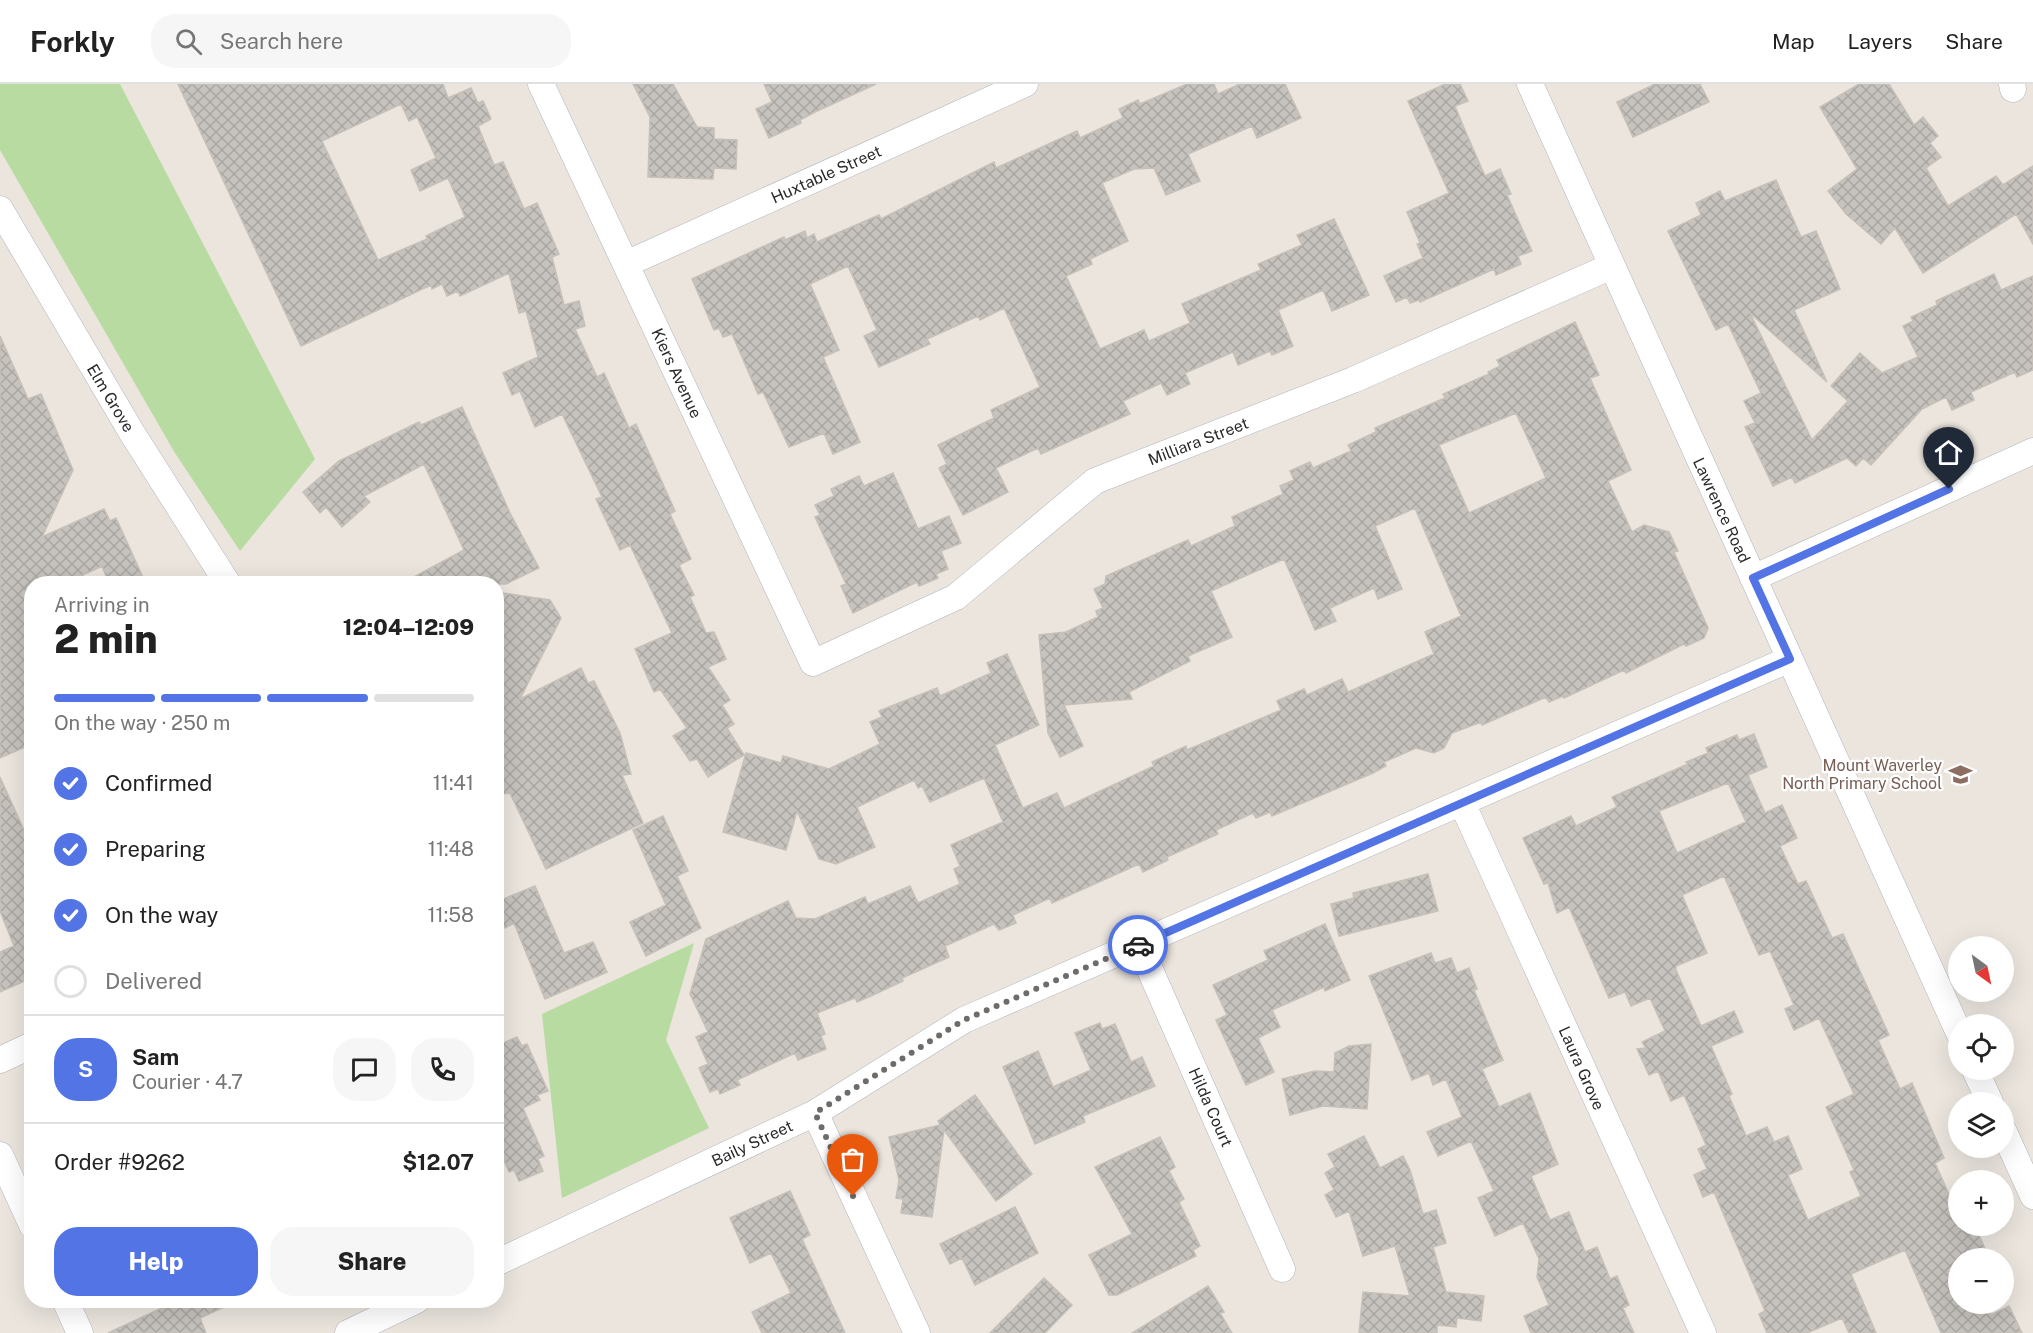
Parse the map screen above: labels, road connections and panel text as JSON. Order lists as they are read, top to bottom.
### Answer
{
  "streets": {
    "street": [
      "Huxtable Street",
      "Kiers Avenue",
      "Elm Grove",
      "Milliara Street",
      "Lawrence Road",
      "Laura Grove",
      "Hilda Court",
      "Baily Street"
    ]
  },
  "crossings": [
    ["Huxtable Street", "Kiers Avenue"],
    ["Kiers Avenue", "Milliara Street"],
    ["Milliara Street", "Lawrence Road"],
    ["Lawrence Road", "Baily Street"],
    ["Laura Grove", "Baily Street"],
    ["Hilda Court", "Baily Street"]
  ],
  "places": {
    "school or university": ["Mount Waverley North Primary School"]
  },
  "north": "bottom right",
  "page": {
    "header": "Forkly",
    "search": "Search here",
    "nav": ["Map", "Layers", "Share"],
    "heading": ["2 min", "Arriving in", "12:04–12:09"],
    "panel": [
      "Sam",
      "Courier · 4.7",
      "Order #9262",
      "$12.07"
    ],
    "bar": "On the way · 250 m",
    "list": [
      ["Confirmed", "11:41"],
      ["Preparing", "11:48"],
      ["On the way", "11:58"],
      "Delivered"
    ],
    "map_buttons": ["+", "−"],
    "round": "S",
    "buttons": ["Help", "Share"]
  }
}
